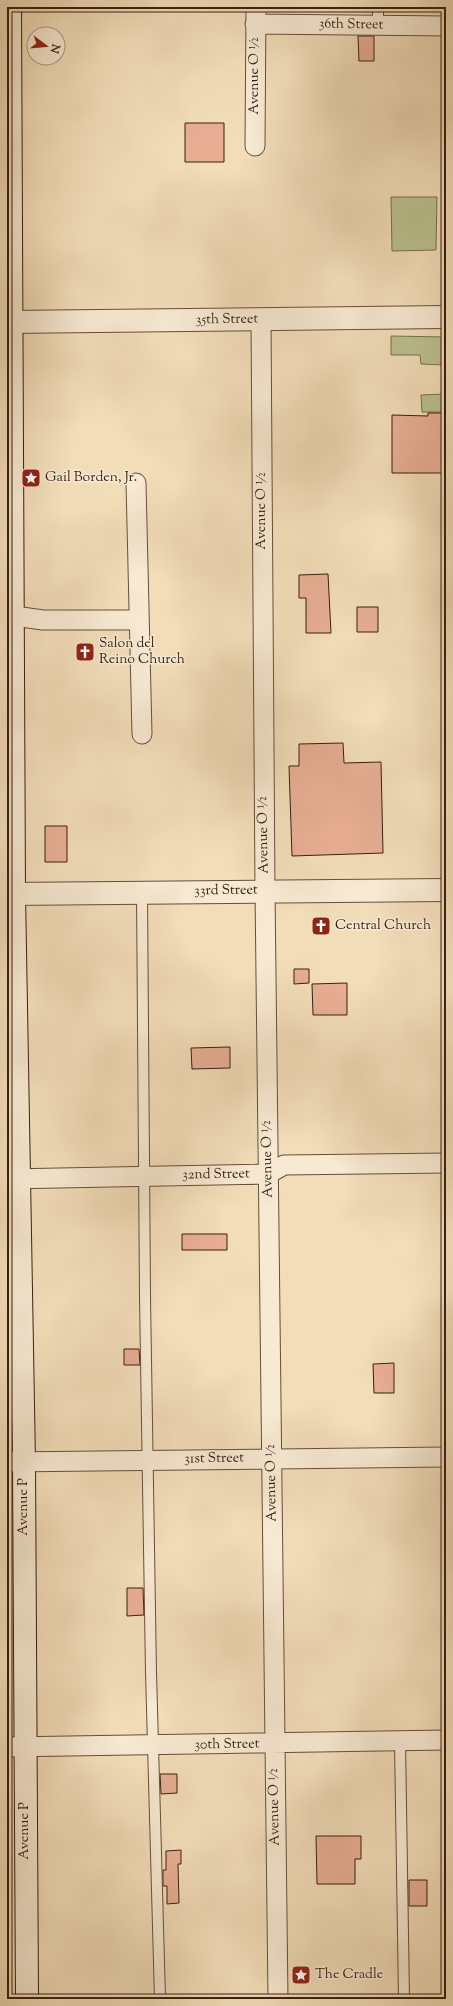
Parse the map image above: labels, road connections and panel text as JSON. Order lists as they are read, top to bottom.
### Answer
{
  "streets": {
    "main road": ["35th Street", "33rd Street", "Avenue P"],
    "street": [
      "36th Street",
      "Avenue O ½",
      "32nd Street",
      "31st Street",
      "30th Street"
    ]
  },
  "crossings": [
    ["36th Street", "Avenue O ½"],
    ["Avenue O ½", "35th Street"],
    ["Avenue O ½", "33rd Street"],
    ["Avenue O ½", "32nd Street"],
    ["Avenue O ½", "31st Street"],
    ["Avenue O ½", "30th Street"],
    ["35th Street", "Avenue P"],
    ["33rd Street", "Avenue P"],
    ["32nd Street", "Avenue P"],
    ["31st Street", "Avenue P"],
    ["Avenue P", "30th Street"]
  ],
  "places": {
    "place": ["Gail Borden, Jr.", "The Cradle"],
    "church": ["Salon del Reino Church", "Central Church"]
  },
  "north": "right"
}
